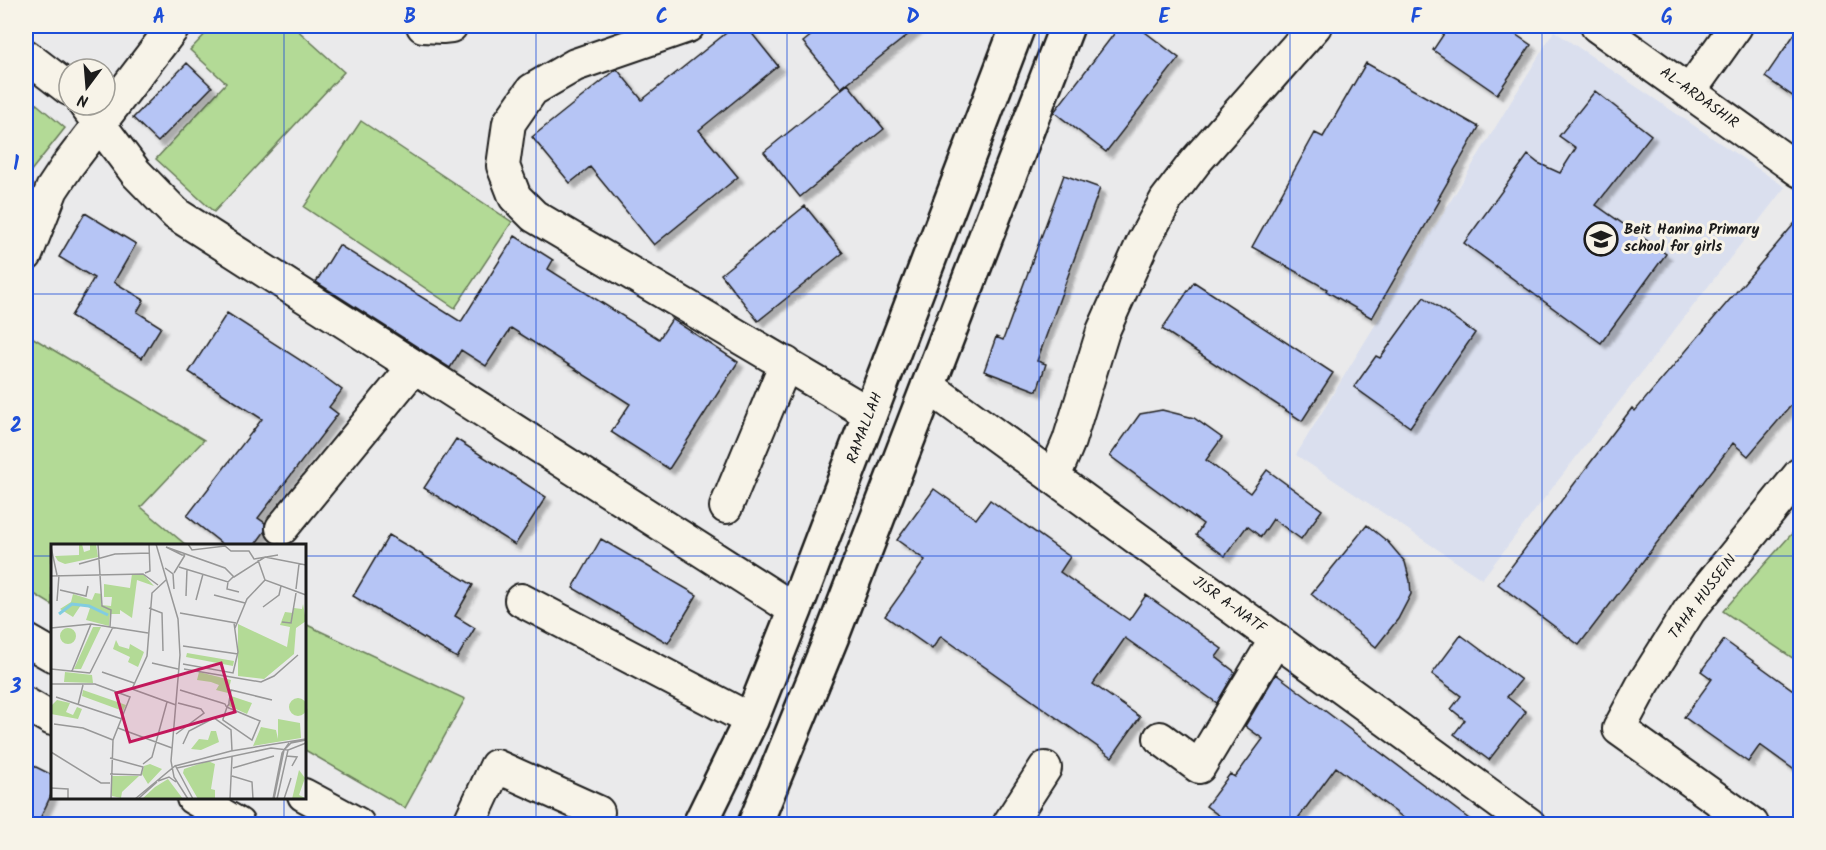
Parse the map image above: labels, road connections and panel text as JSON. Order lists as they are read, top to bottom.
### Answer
{
  "streets": {
    "highway": ["RAMALLAH"],
    "street": ["AL-ARDASHIR", "TAHA HUSSEIN", "JISR A-NATF"]
  },
  "places": {
    "school or university": ["Beit Hanina Primary school for girls"]
  },
  "north": "bottom",
  "grid": {
    "columns": [
      "A",
      "B",
      "C",
      "D",
      "E",
      "F",
      "G"
    ],
    "rows": ["1", "2", "3"]
  }
}
